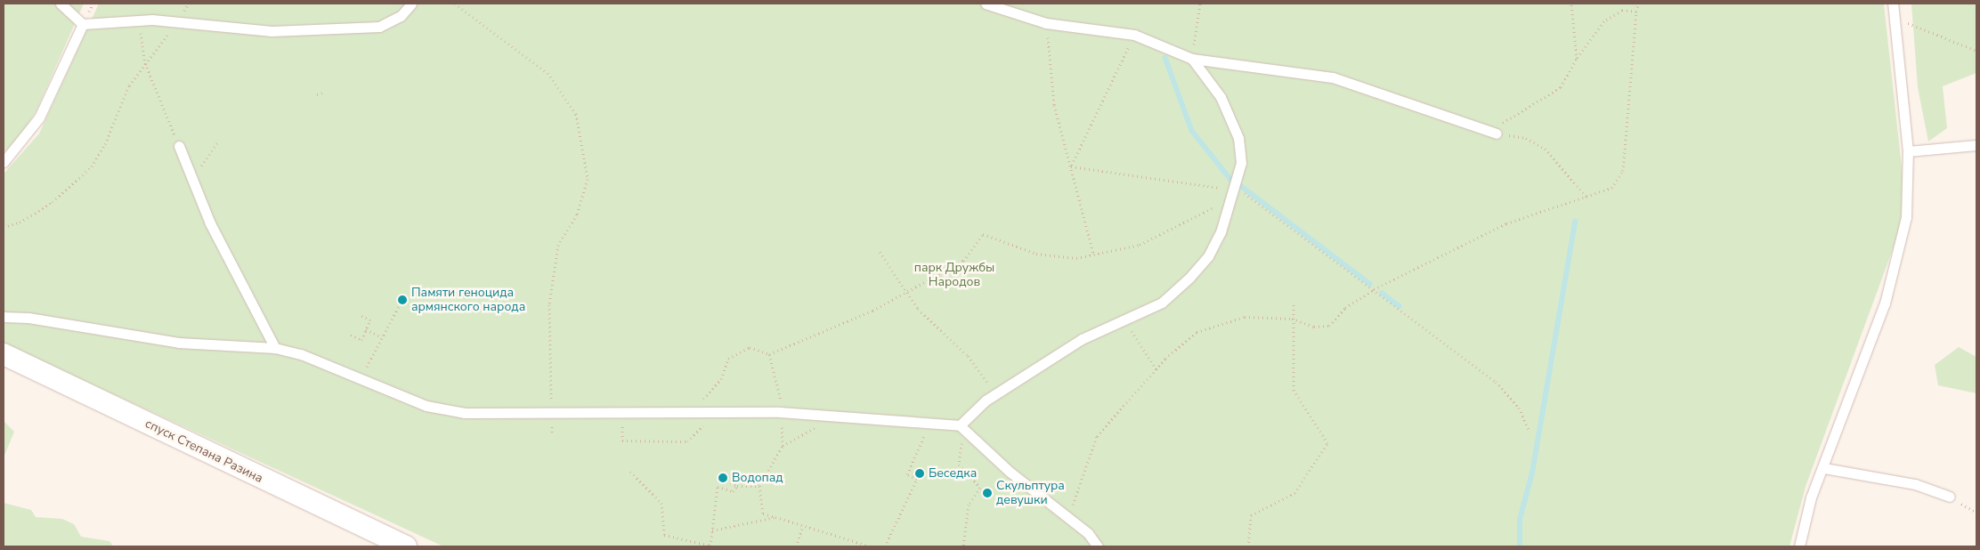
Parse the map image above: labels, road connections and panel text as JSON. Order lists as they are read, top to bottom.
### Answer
{
  "streets": {
    "street": ["спуск Степана Разина"]
  },
  "parks": ["парк Дружбы Народов"],
  "places": [
    "Памяти геноцида армянского народа",
    "Беседка",
    "Водопад",
    "Скульптура девушки"
  ]
}
